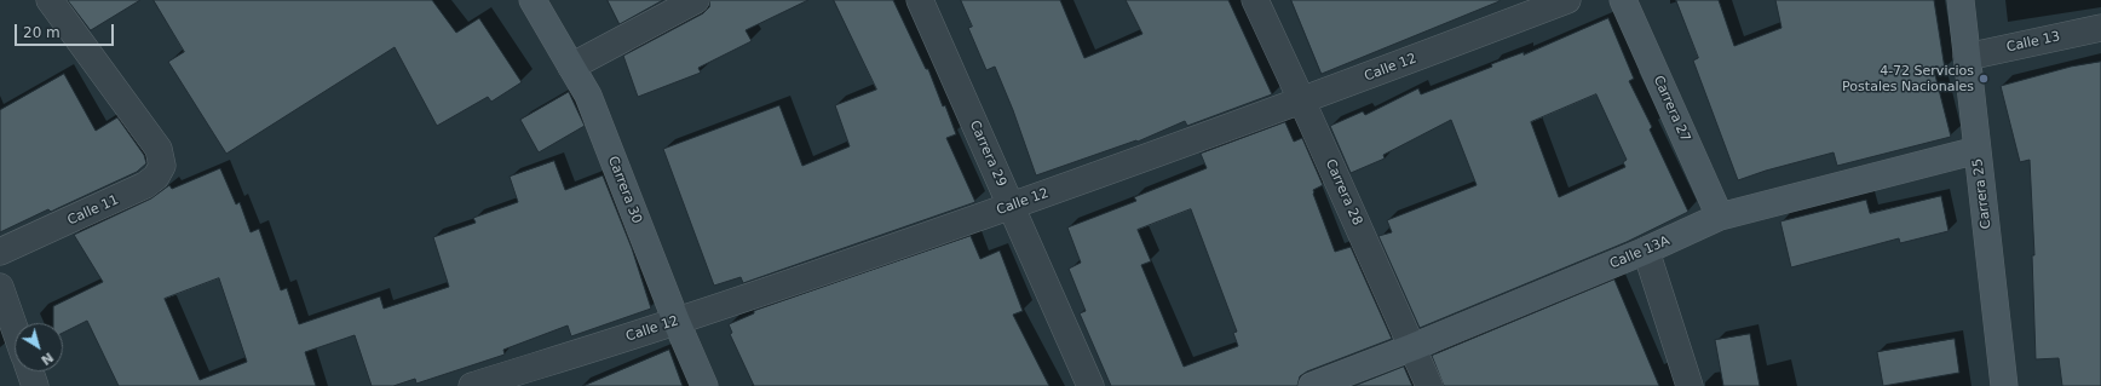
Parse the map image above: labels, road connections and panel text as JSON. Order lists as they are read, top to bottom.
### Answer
{
  "streets": {
    "street": [
      "Calle 13",
      "Calle 12",
      "Carrera 27",
      "Carrera 29",
      "Carrera 30",
      "Carrera 28",
      "Carrera 25",
      "Calle 11",
      "Calle 13A"
    ]
  },
  "crossings": [
    ["Calle 13", "Carrera 25"],
    ["Calle 12", "Carrera 29"],
    ["Calle 12", "Carrera 30"],
    ["Calle 12", "Carrera 28"],
    ["Carrera 27", "Calle 13A"],
    ["Carrera 28", "Calle 13A"],
    ["Carrera 25", "Calle 13A"]
  ],
  "places": ["4-72 Servicios Postales Nacionales"],
  "scale_bar": "20 m",
  "north": "bottom right"
}
